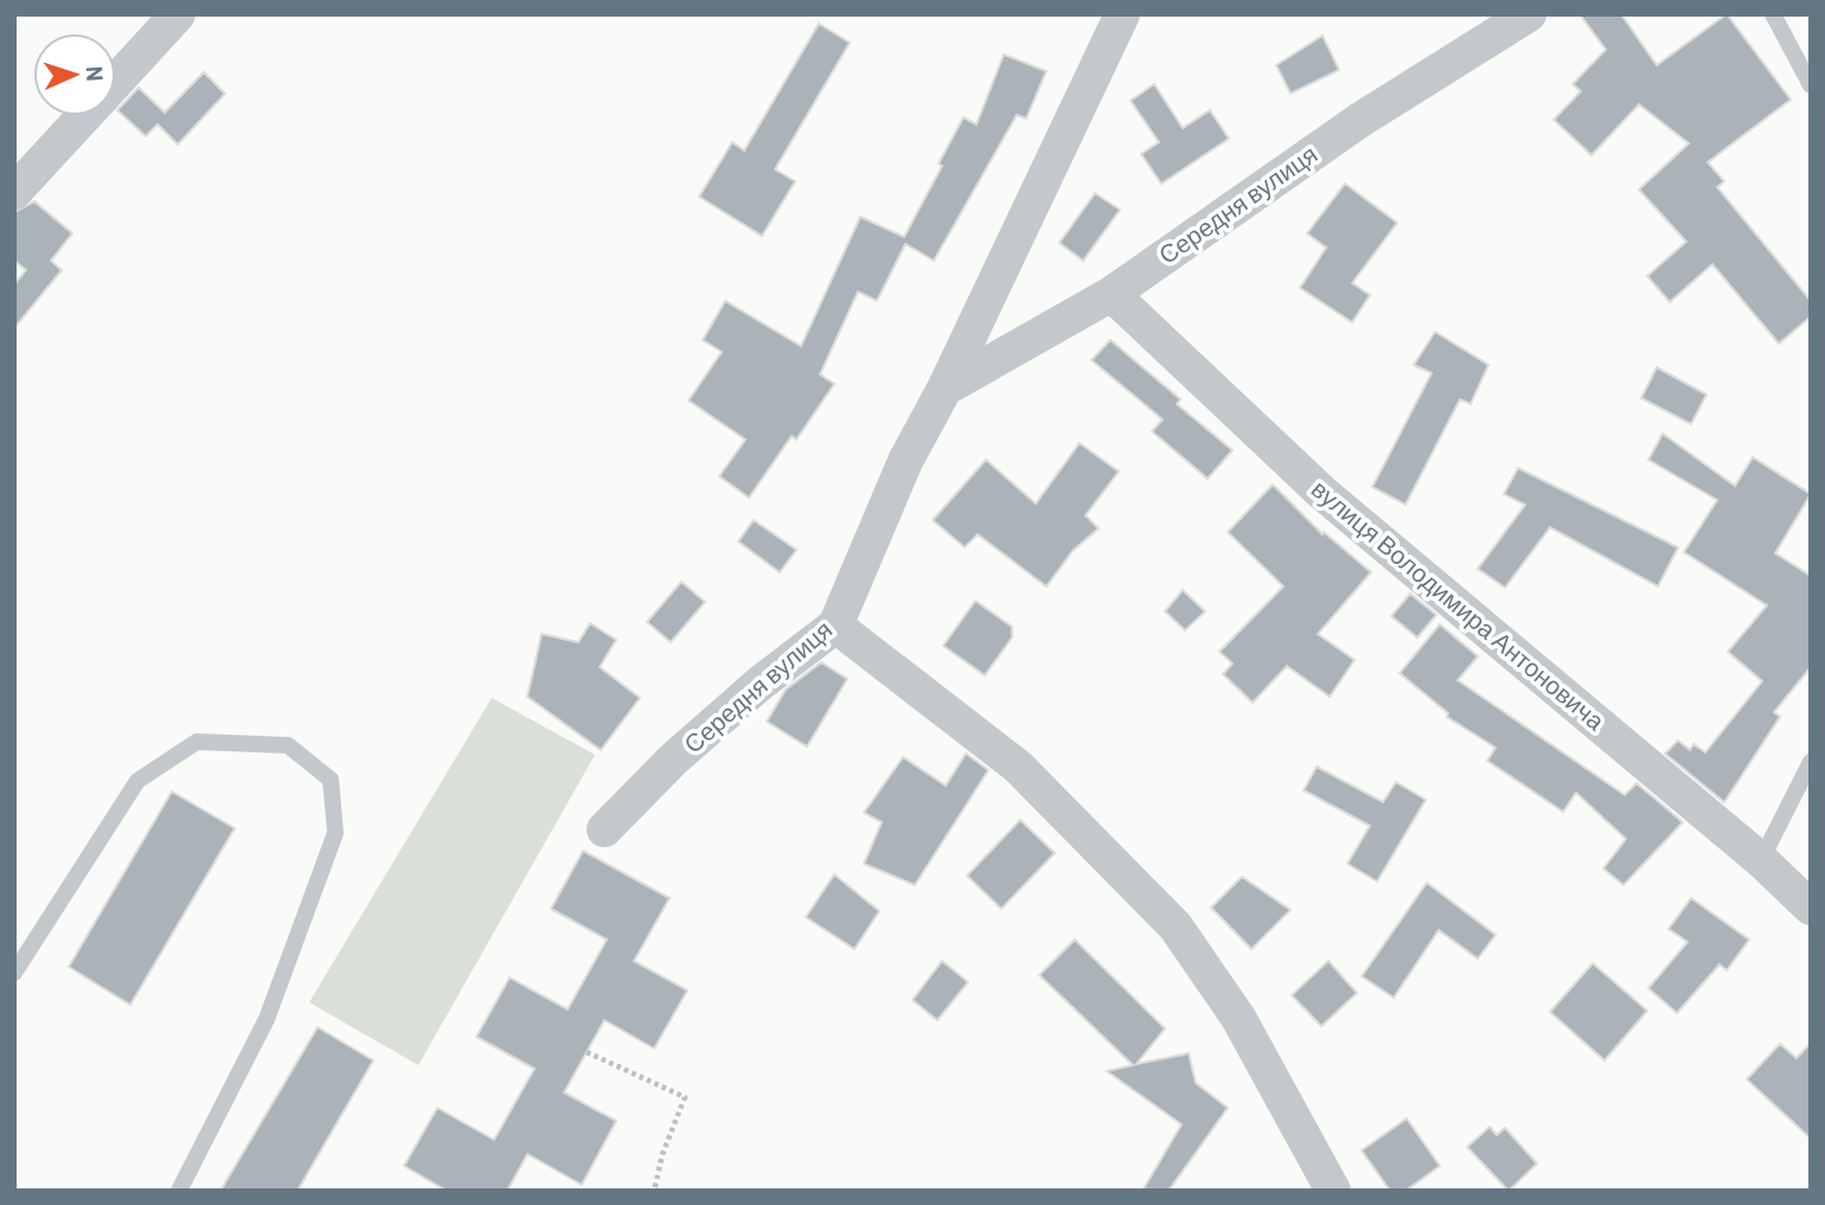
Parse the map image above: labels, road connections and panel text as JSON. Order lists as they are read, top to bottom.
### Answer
{
  "streets": {
    "street": ["Середня вулиця", "вулиця Володимира Антоновича"]
  },
  "crossings": [
    ["Середня вулиця", "вулиця Володимира Антоновича"]
  ],
  "north": "right"
}
